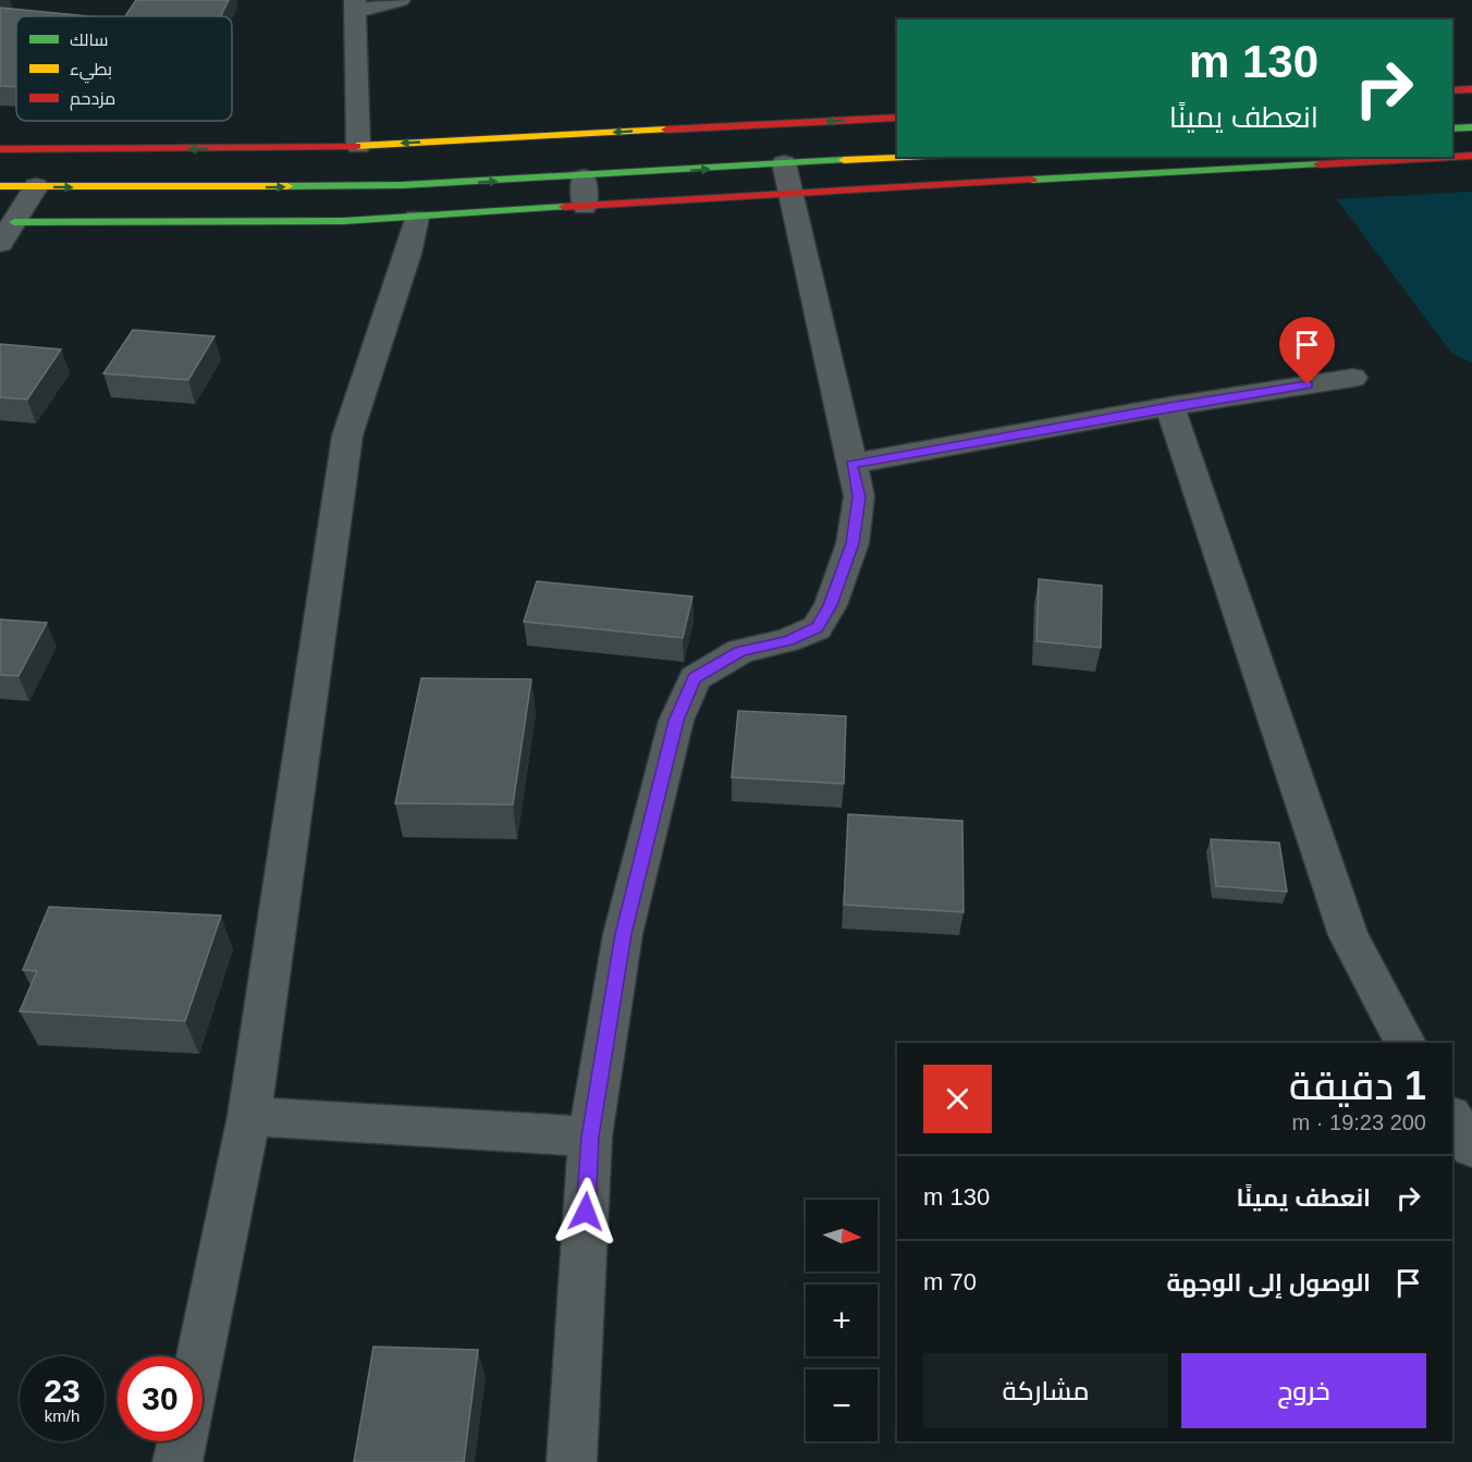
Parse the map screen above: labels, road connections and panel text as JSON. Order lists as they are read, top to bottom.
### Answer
{
  "legend": ["سالك", "بطيء", "مزدحم"],
  "north": "right",
  "page": {
    "turn": ["130 m", "انعطف يمينًا"],
    "heading": ["1 دقيقة", "200 m · 19:23"],
    "list": [
      {
        "name": "انعطف يمينًا",
        "value": "130 m"
      },
      {
        "name": "الوصول إلى الوجهة",
        "value": "70 m"
      }
    ],
    "map_buttons": ["+", "−"],
    "buttons": ["خروج", "مشاركة"],
    "speed": "23 km/h",
    "limit": "30"
  }
}
